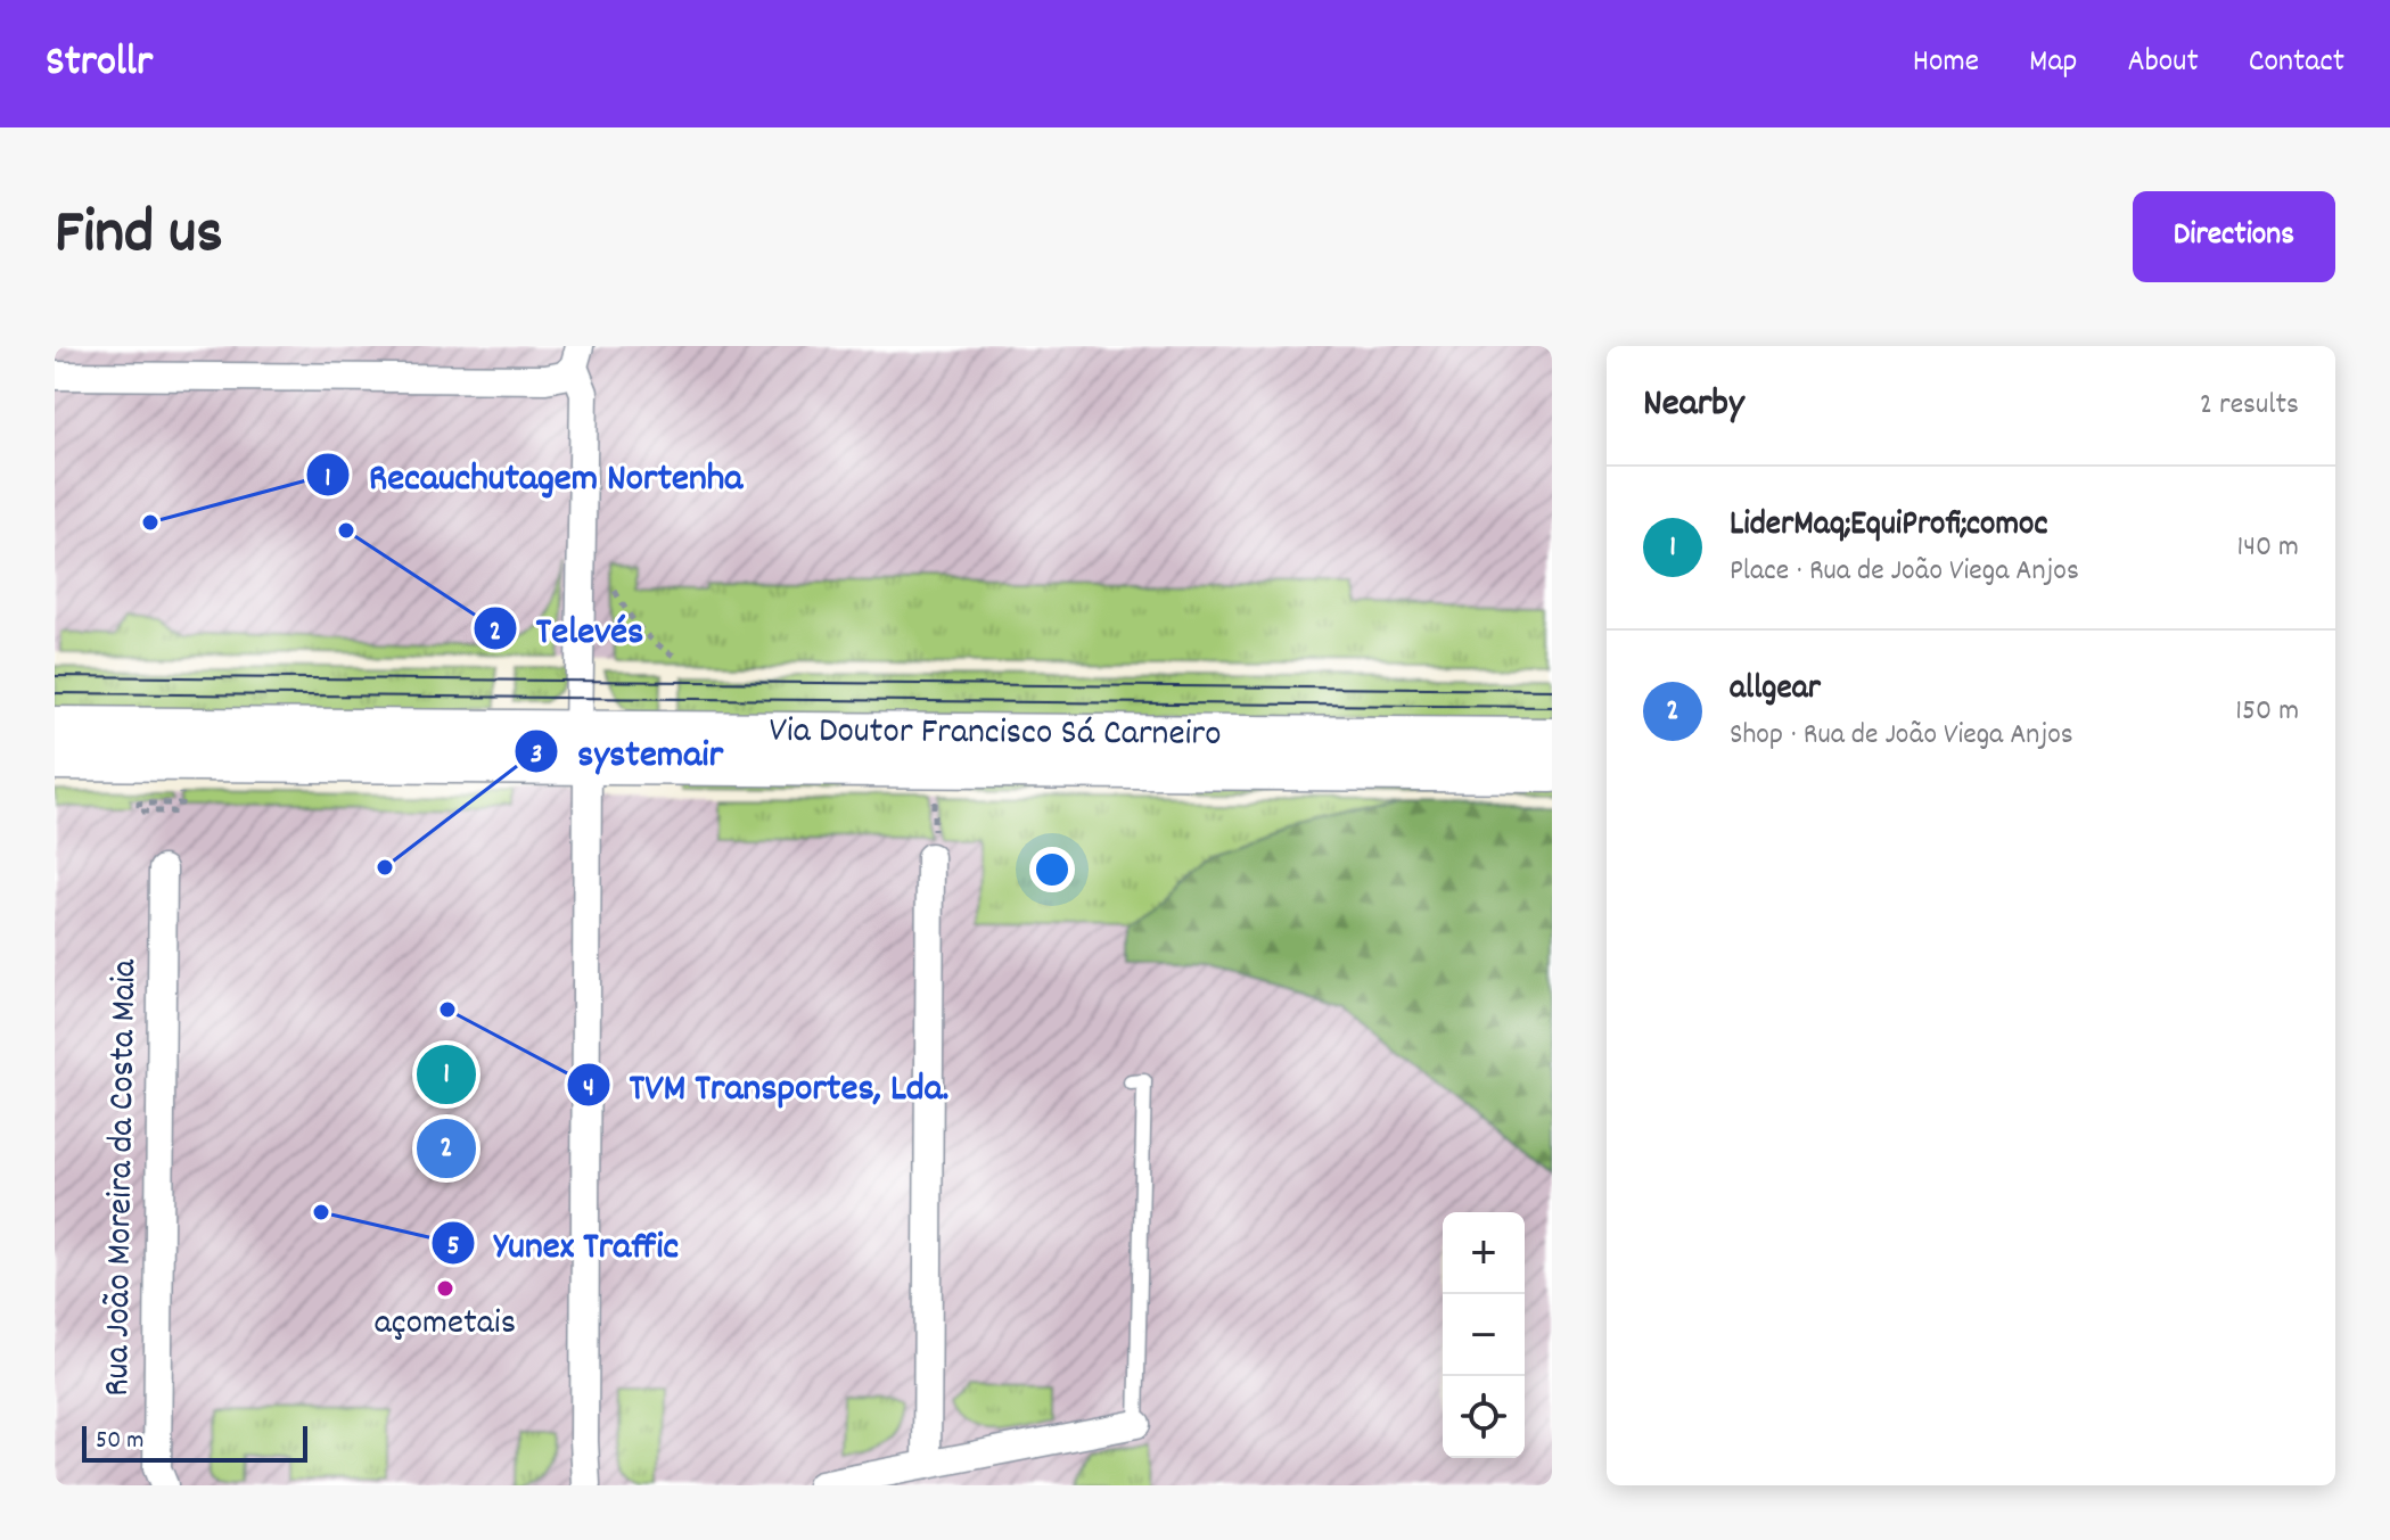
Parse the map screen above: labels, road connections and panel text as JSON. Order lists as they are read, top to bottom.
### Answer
{
  "streets": {
    "main road": ["Via Doutor Francisco Sá Carneiro"],
    "street": ["Rua João Moreira da Costa Maia"]
  },
  "places": [
    "Recauchutagem Nortenha",
    "Televés",
    "systemair",
    "TVM Transportes, Lda.",
    "Yunex Traffic",
    "açometais"
  ],
  "scale_bar": "50 m",
  "page": {
    "header": "Strollr",
    "nav": [
      "Home",
      "Map",
      "About",
      "Contact"
    ],
    "title": "Find us",
    "buttons": "Directions",
    "heading": ["Nearby", "2 results"],
    "list": [
      {
        "mark": "1",
        "name": "LiderMaq;EquiProfi;comoc",
        "note": "Place · Rua de João Viega Anjos",
        "value": "140 m"
      },
      {
        "mark": "2",
        "name": "allgear",
        "note": "Shop · Rua de João Viega Anjos",
        "value": "150 m"
      }
    ],
    "pins": ["1", "2"],
    "map_buttons": ["+", "−"],
    "scale": "50 m"
  }
}
